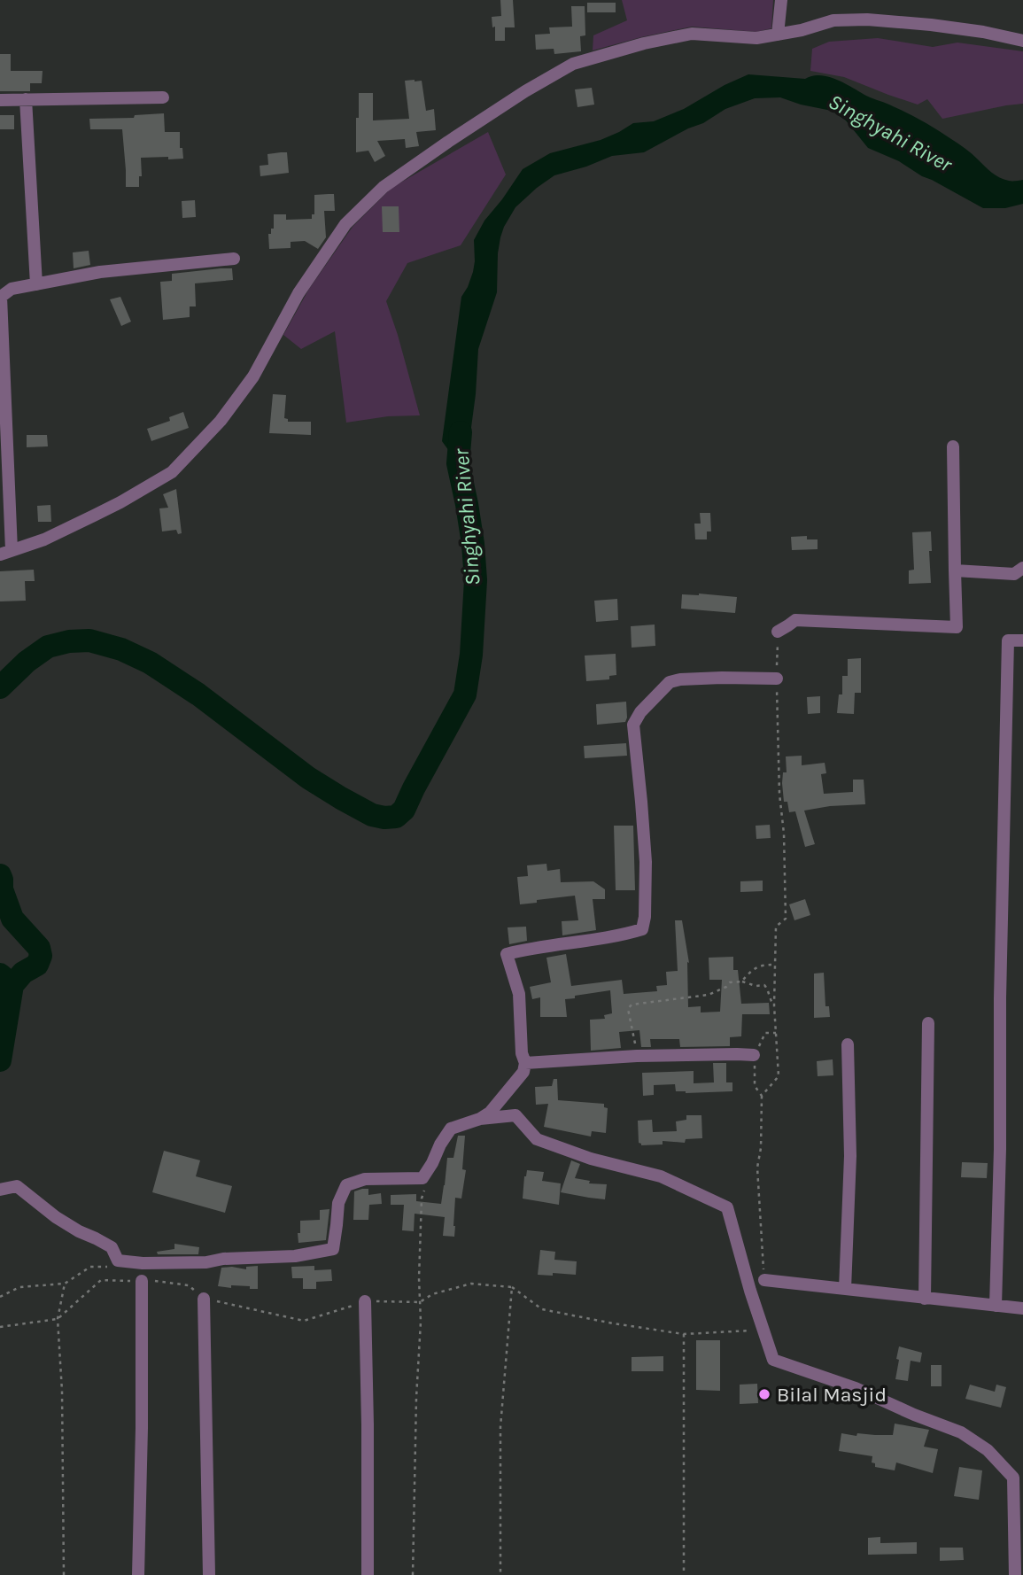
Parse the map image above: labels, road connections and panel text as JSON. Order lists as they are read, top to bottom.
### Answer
{
  "water": ["Singhyahi River"],
  "places": ["Bilal Masjid"]
}
